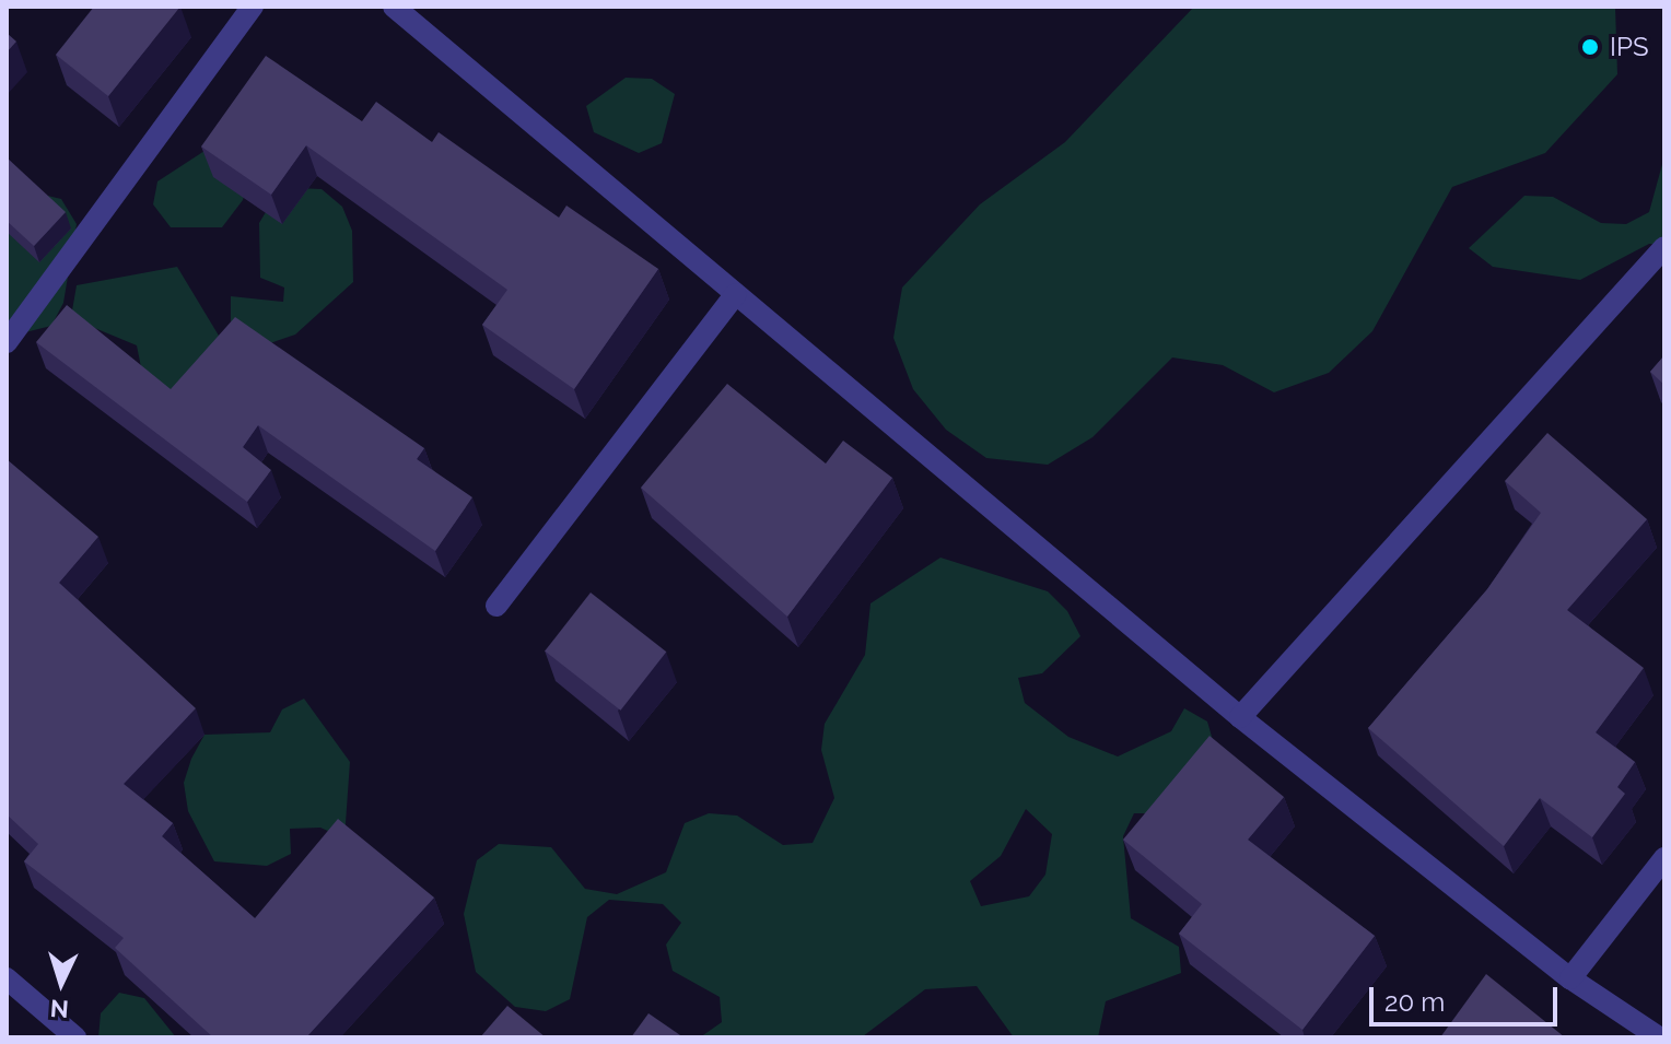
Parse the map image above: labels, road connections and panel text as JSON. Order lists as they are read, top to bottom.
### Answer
{
  "places": ["IPS"],
  "scale_bar": "20 m",
  "north": "bottom"
}
